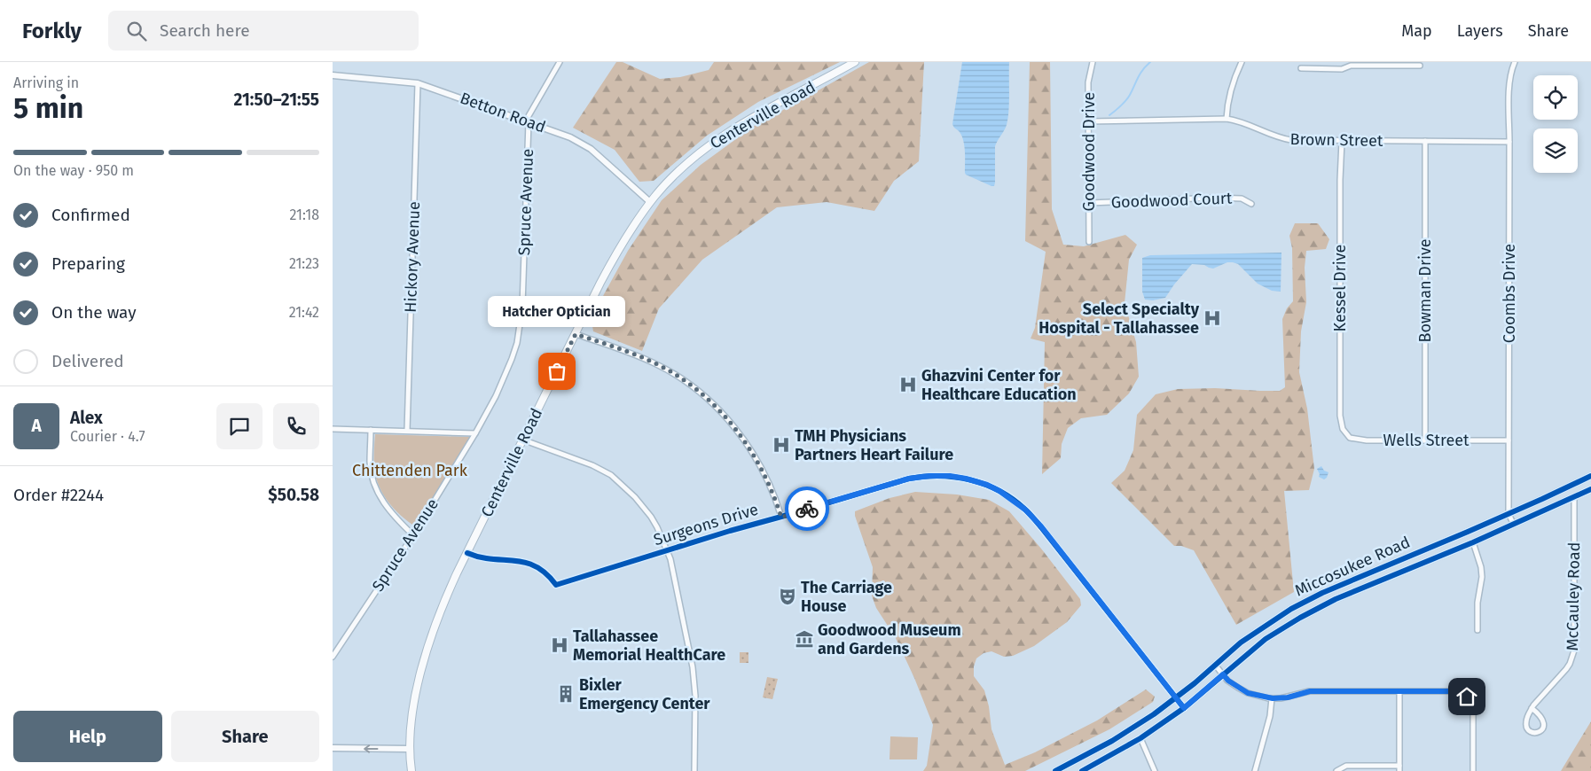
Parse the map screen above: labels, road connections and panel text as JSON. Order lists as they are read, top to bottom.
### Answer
{
  "streets": {
    "main road": ["Centerville Road"],
    "street": [
      "Betton Road",
      "Brown Street",
      "Goodwood Drive",
      "Goodwood Court",
      "Spruce Avenue",
      "Hickory Avenue",
      "Kessel Drive",
      "Bowman Drive",
      "Coombs Drive",
      "Wells Street",
      "Surgeons Drive",
      "Miccosukee Road",
      "McCauley Road"
    ]
  },
  "crossings": [
    ["Betton Road", "Centerville Road"],
    ["Betton Road", "Spruce Avenue"],
    ["Betton Road", "Hickory Avenue"],
    ["Centerville Road", "Surgeons Drive"],
    ["Brown Street", "Goodwood Drive"],
    ["Brown Street", "Kessel Drive"],
    ["Brown Street", "Bowman Drive"],
    ["Brown Street", "Coombs Drive"],
    ["Goodwood Drive", "Goodwood Court"],
    ["Kessel Drive", "Wells Street"],
    ["Bowman Drive", "Wells Street"],
    ["Coombs Drive", "Wells Street"],
    ["Coombs Drive", "Miccosukee Road"],
    ["Surgeons Drive", "Miccosukee Road"],
    ["Miccosukee Road", "McCauley Road"]
  ],
  "parks": ["Chittenden Park"],
  "places": {
    "hospital": [
      "Select Specialty Hospital - Tallahassee",
      "Ghazvini Center for Healthcare Education",
      "TMH Physicians Partners Heart Failure",
      "Tallahassee Memorial HealthCare"
    ],
    "other": ["Hatcher Optician"],
    "theatre": ["The Carriage House"],
    "museum": ["Goodwood Museum and Gardens"],
    "building": ["Bixler Emergency Center"]
  },
  "page": {
    "header": "Forkly",
    "search": "Search here",
    "nav": ["Map", "Layers", "Share"],
    "heading": ["5 min", "Arriving in", "21:50–21:55"],
    "panel": [
      "Alex",
      "Courier · 4.7",
      "Order #2244",
      "$50.58"
    ],
    "bar": "On the way · 950 m",
    "list": [
      ["Confirmed", "21:18"],
      ["Preparing", "21:23"],
      ["On the way", "21:42"],
      "Delivered"
    ],
    "bubble": "Hatcher Optician",
    "round": "A",
    "buttons": ["Help", "Share"]
  }
}
